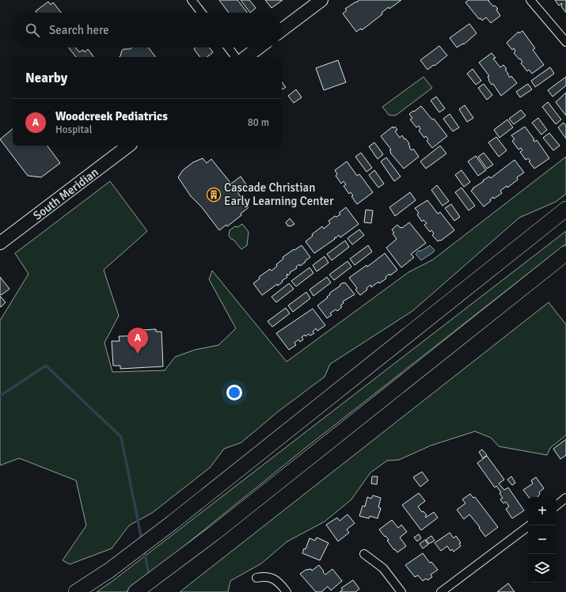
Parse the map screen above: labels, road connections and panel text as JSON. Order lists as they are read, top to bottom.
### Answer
{
  "streets": {
    "main road": ["South Meridian"]
  },
  "places": {
    "building": ["Cascade Christian Early Learning Center"]
  },
  "page": {
    "search": "Search here",
    "heading": "Nearby",
    "list": [
      {
        "mark": "A",
        "name": "Woodcreek Pediatrics",
        "note": "Hospital",
        "value": "80 m"
      }
    ],
    "pins": "A",
    "map_buttons": ["+", "−"]
  }
}
